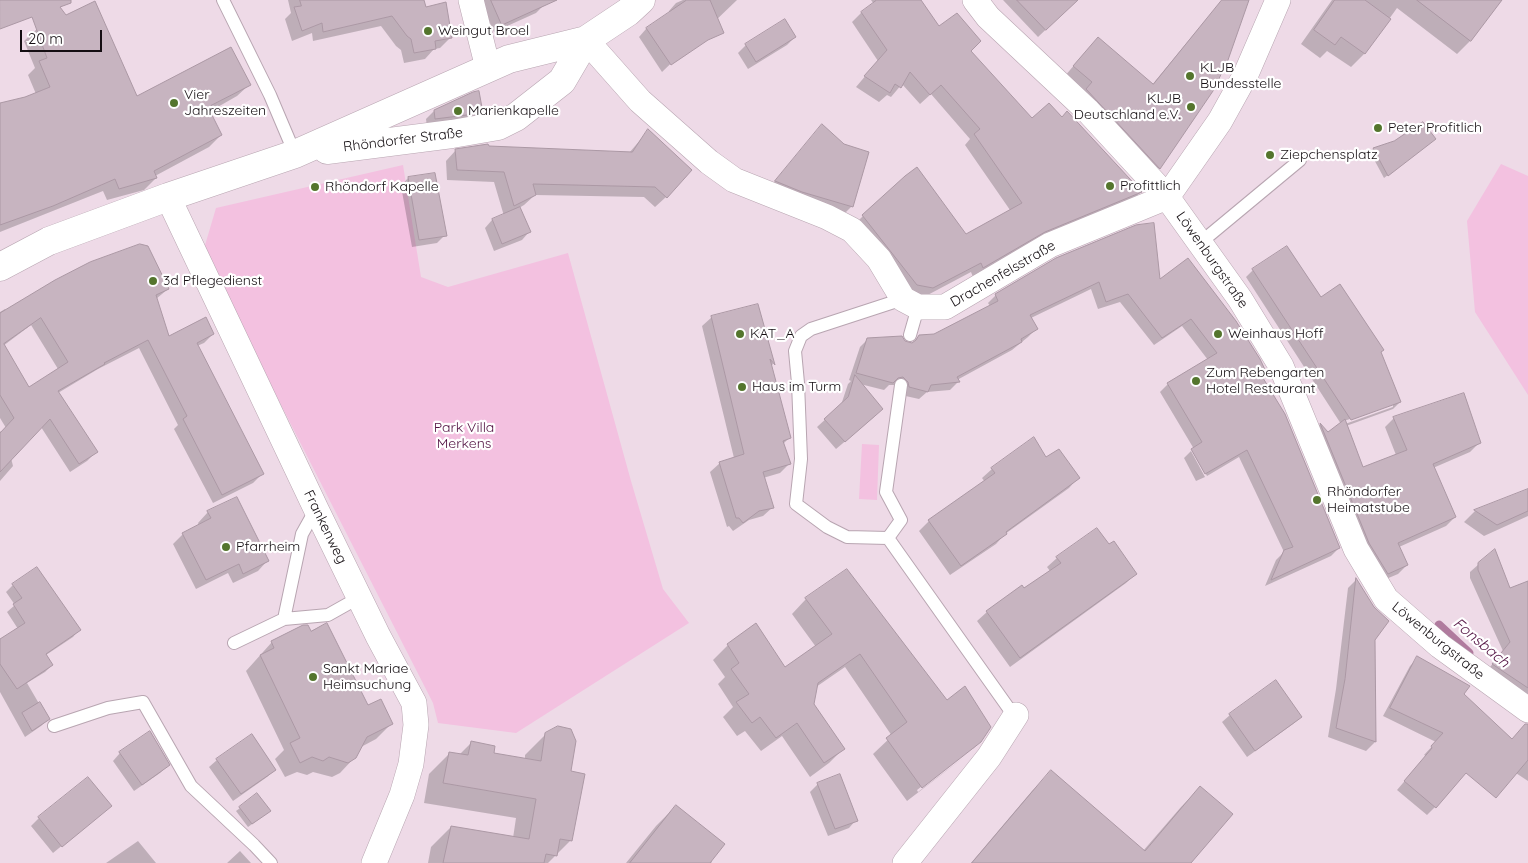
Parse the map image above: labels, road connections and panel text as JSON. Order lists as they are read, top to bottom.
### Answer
{
  "streets": {
    "main road": ["Rhöndorfer Straße"],
    "street": ["Löwenburgstraße", "Drachenfelsstraße", "Frankenweg"]
  },
  "crossings": [
    ["Rhöndorfer Straße", "Frankenweg"],
    ["Löwenburgstraße", "Drachenfelsstraße"]
  ],
  "water": ["Fonsbach"],
  "parks": ["Park Villa Merkens"],
  "places": [
    "Weingut Broel",
    "KLJB Bundesstelle",
    "Vier Jahreszeiten",
    "KLJB Deutschland e.V.",
    "Marienkapelle",
    "Peter Profitlich",
    "Ziepchensplatz",
    "Profittlich",
    "Rhöndorf Kapelle",
    "3d Pflegedienst",
    "KAT_A",
    "Weinhaus Hoff",
    "Zum Rebengarten Hotel Restaurant",
    "Haus im Turm",
    "Rhöndorfer Heimatstube",
    "Pfarrheim",
    "Sankt Mariae Heimsuchung"
  ],
  "scale_bar": "20 m"
}
